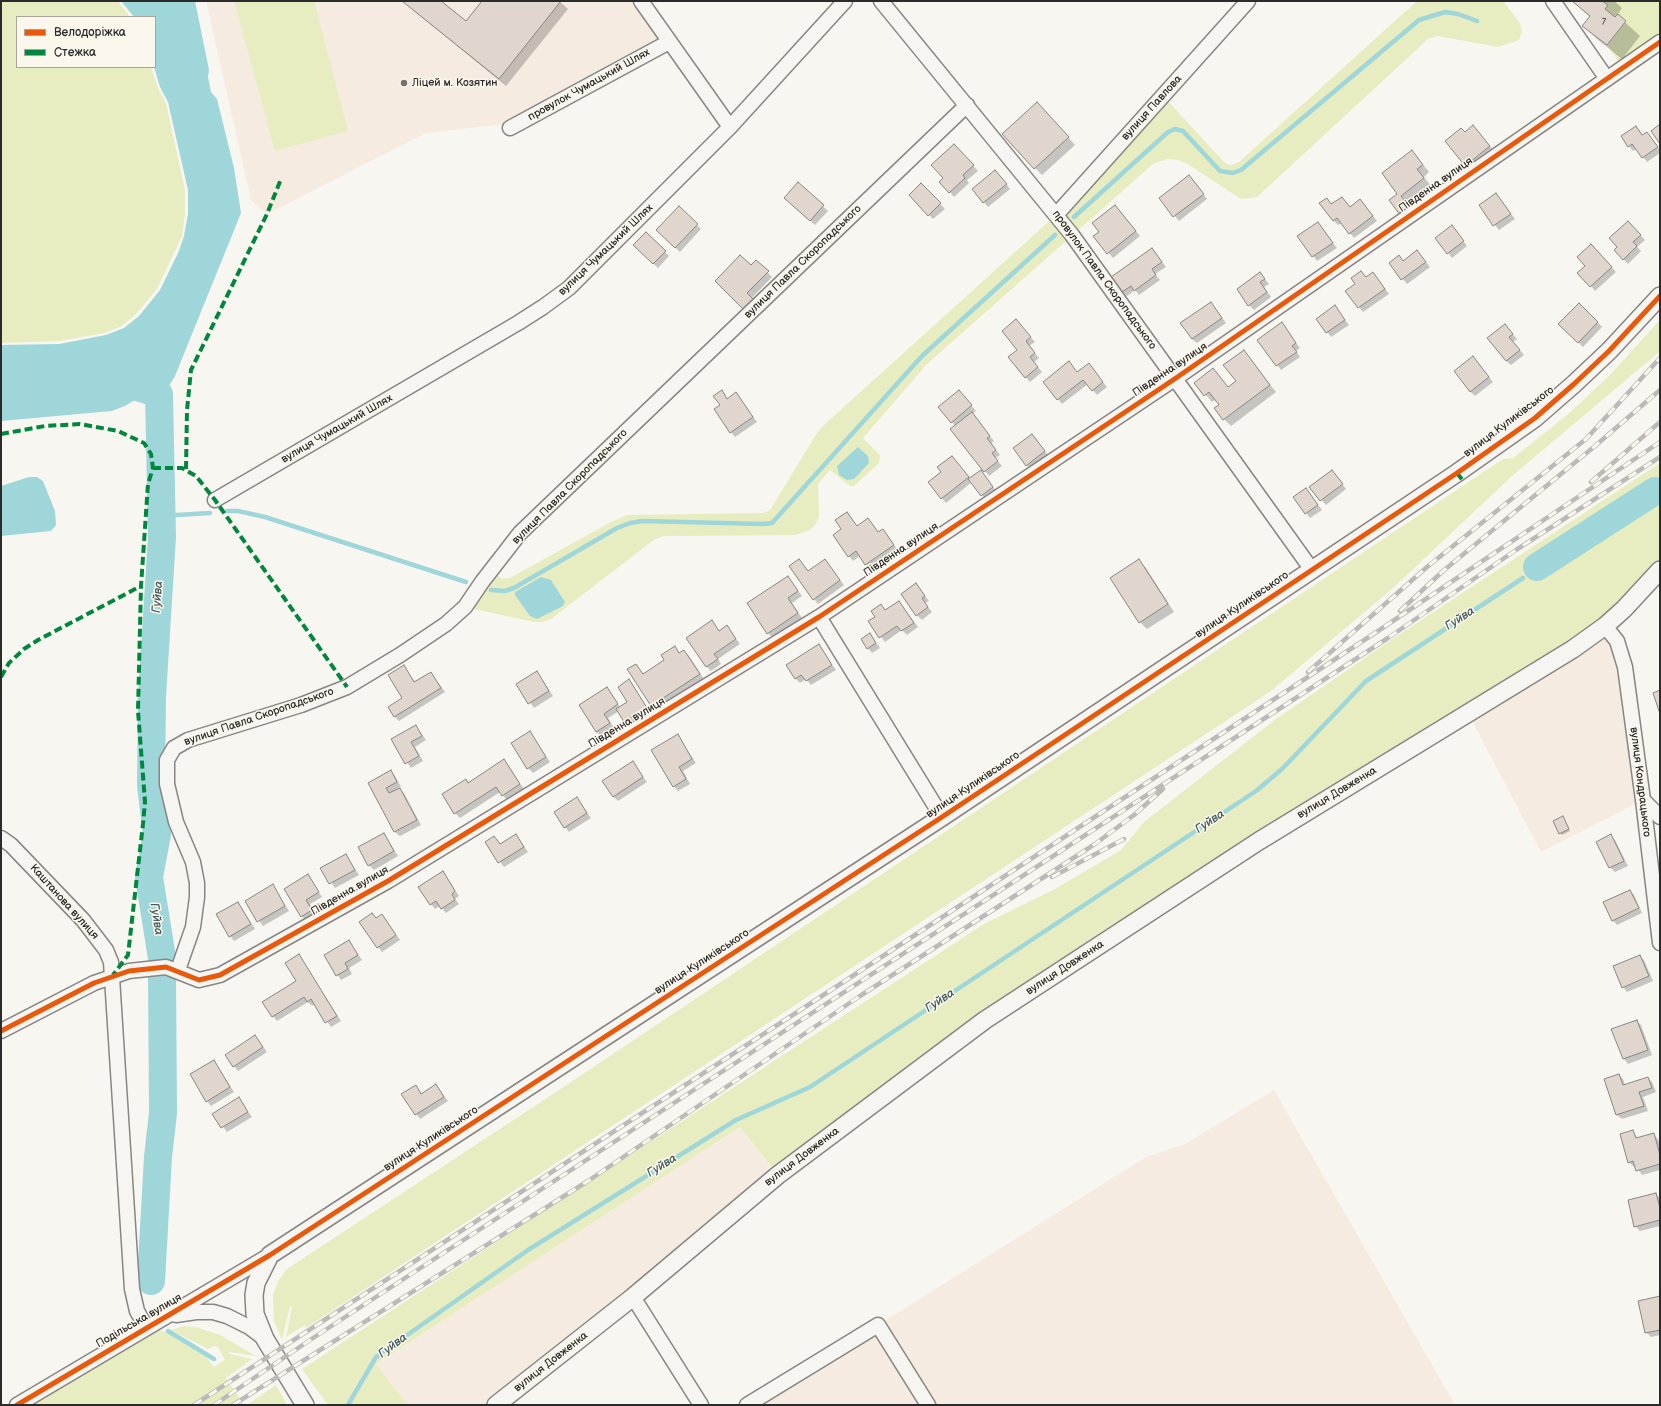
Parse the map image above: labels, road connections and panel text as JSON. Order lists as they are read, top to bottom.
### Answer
{
  "streets": {
    "street": [
      "провулок Чумацький Шлях",
      "вулиця Павлова",
      "Південна вулиця",
      "вулиця Чумацький Шлях",
      "вулиця Павла Скоропадського",
      "провулок Павла Скоропадського",
      "вулиця Куликівського",
      "вулиця Кондрацького",
      "вулиця Довженка",
      "Каштанова вулиця",
      "Подільська вулиця"
    ]
  },
  "crossings": [
    ["вулиця Павлова", "провулок Павла Скоропадського"],
    ["Південна вулиця", "вулиця Павла Скоропадського"],
    ["Південна вулиця", "провулок Павла Скоропадського"],
    ["Південна вулиця", "Каштанова вулиця"],
    ["вулиця Павла Скоропадського", "провулок Павла Скоропадського"],
    ["провулок Павла Скоропадського", "вулиця Куликівського"],
    ["вулиця Куликівського", "Подільська вулиця"],
    ["вулиця Кондрацького", "вулиця Довженка"],
    ["Каштанова вулиця", "Подільська вулиця"]
  ],
  "water": ["Гуйва"],
  "places": ["Ліцей м. Козятин"],
  "house_numbers": ["7"],
  "legend": ["Велодоріжка", "Стежка"]
}
